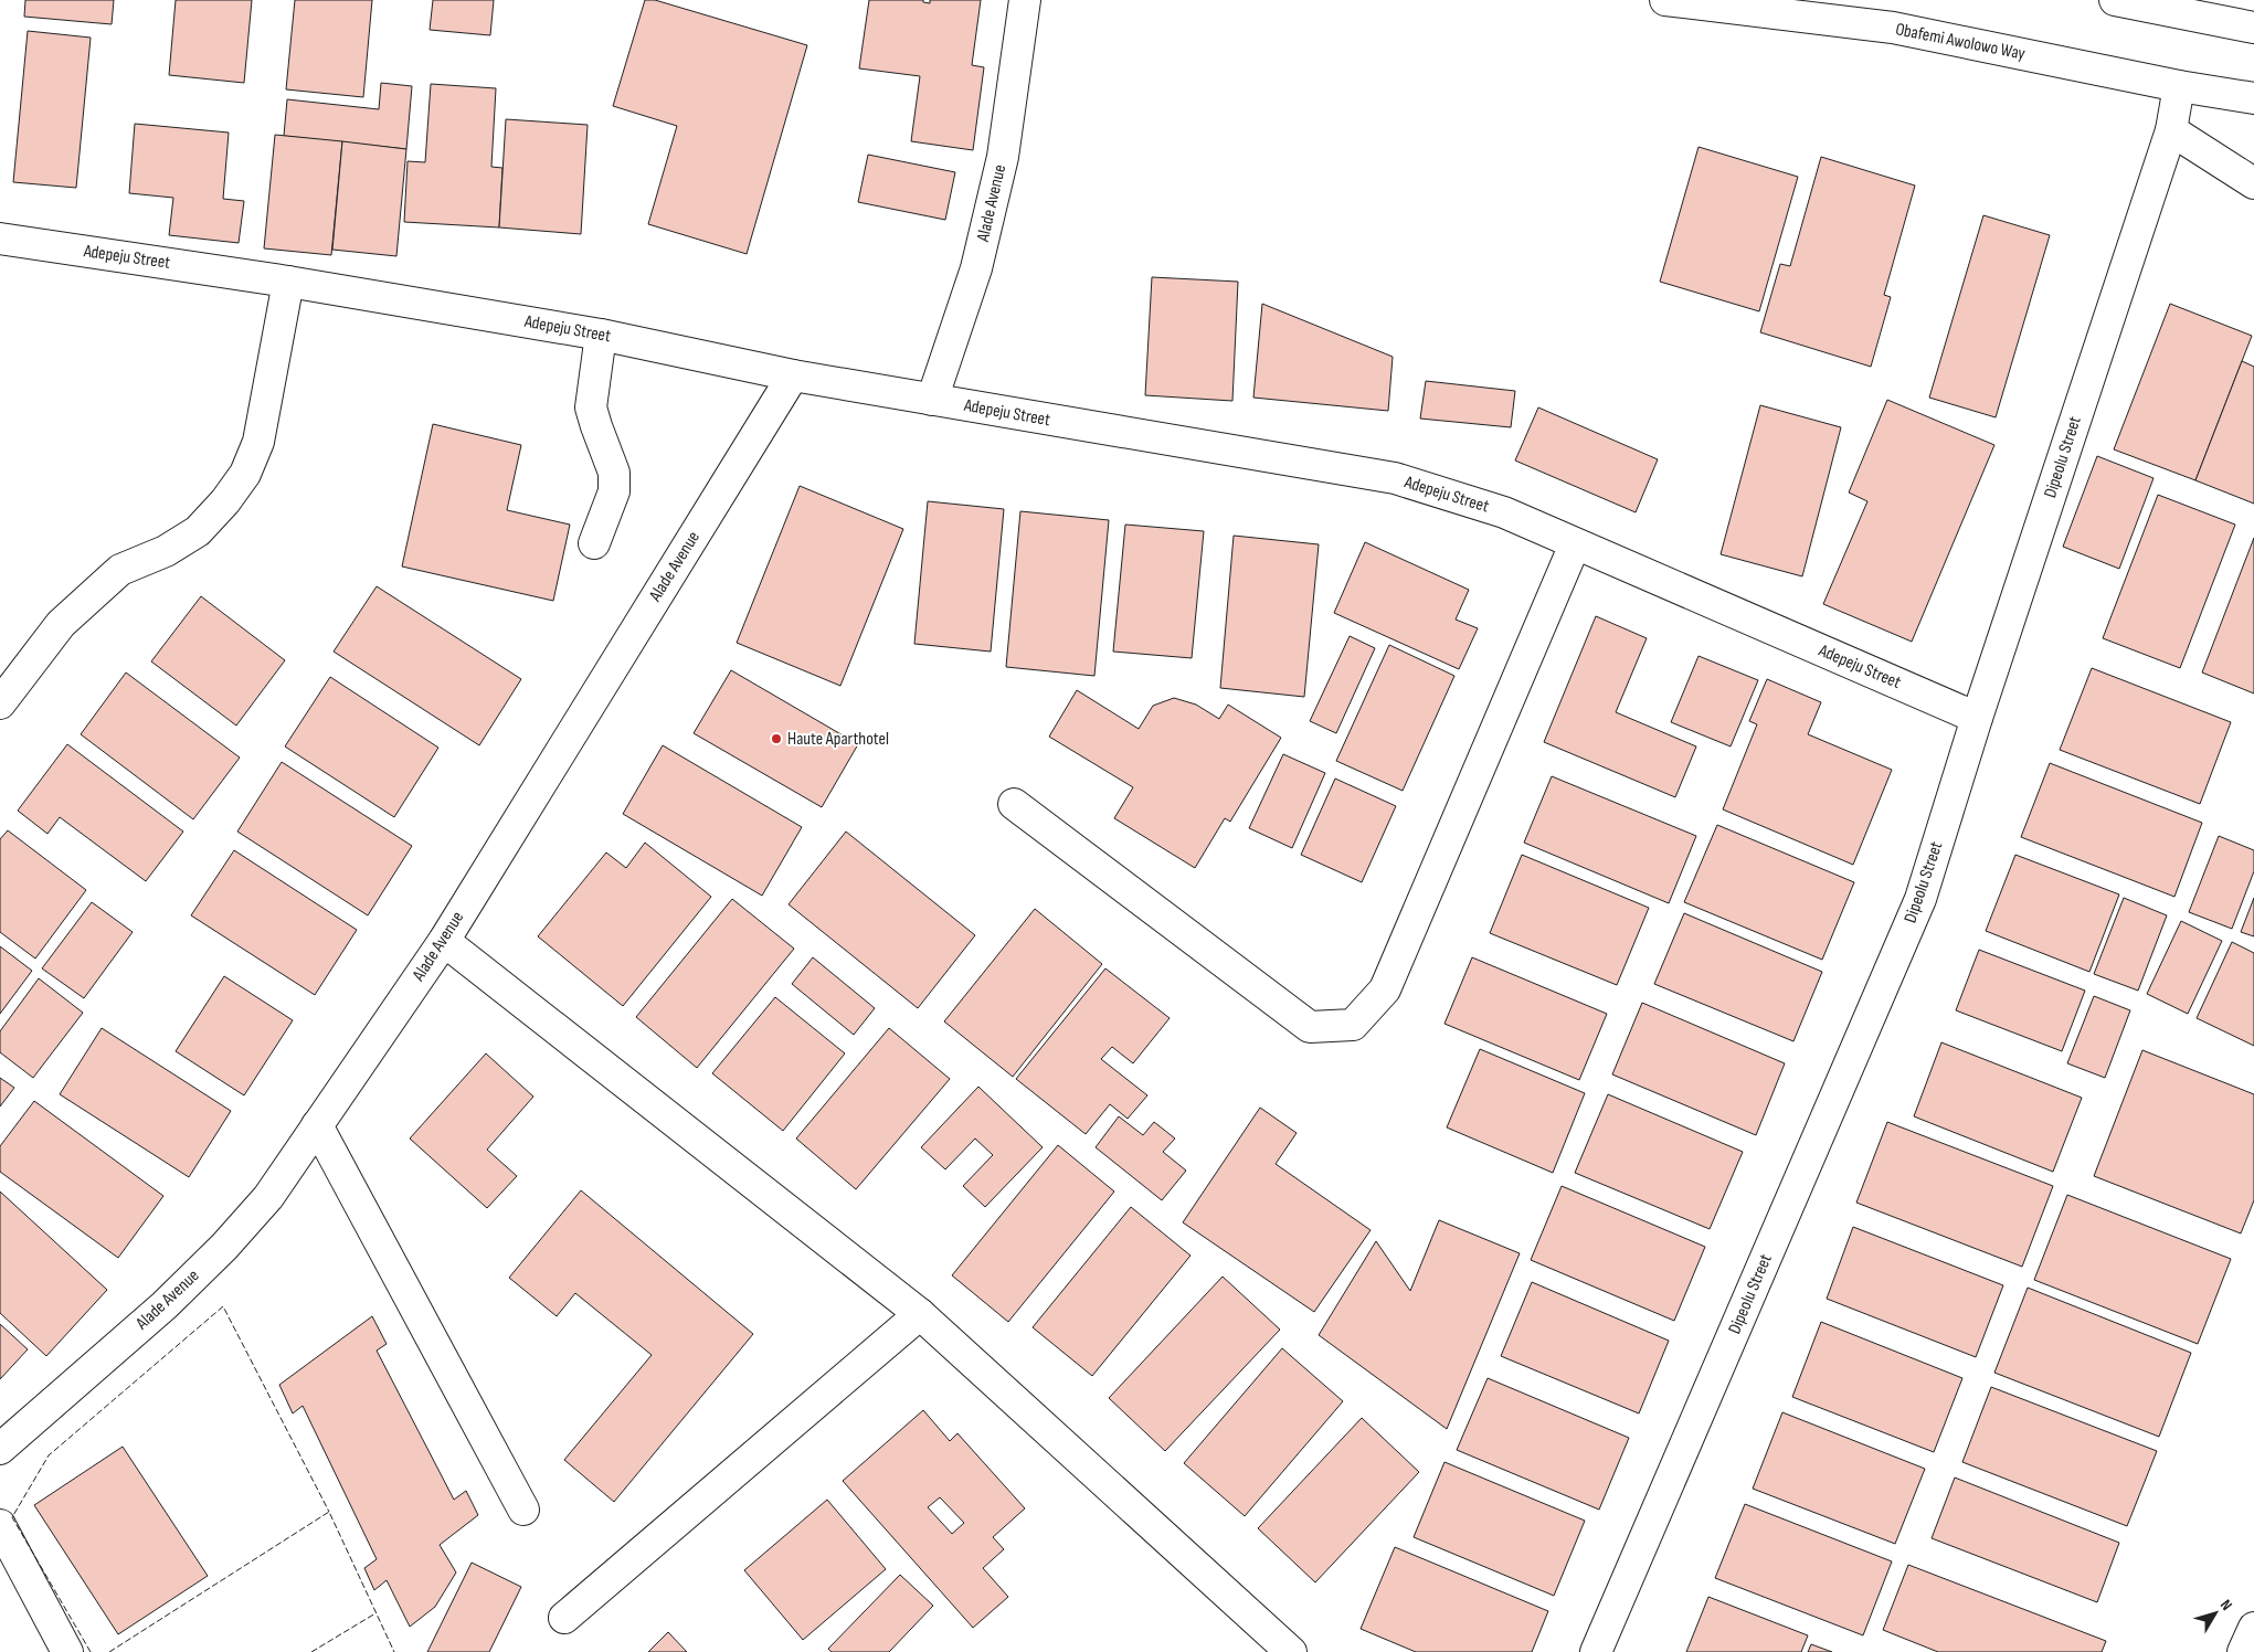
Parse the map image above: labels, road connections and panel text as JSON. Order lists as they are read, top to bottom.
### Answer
{
  "streets": {
    "street": [
      "Obafemi Awolowo Way",
      "Alade Avenue",
      "Adepeju Street",
      "Dipeolu Street"
    ]
  },
  "crossings": [
    ["Obafemi Awolowo Way", "Dipeolu Street"],
    ["Alade Avenue", "Adepeju Street"],
    ["Adepeju Street", "Dipeolu Street"]
  ],
  "places": ["Haute Aparthotel"],
  "north": "top right"
}
